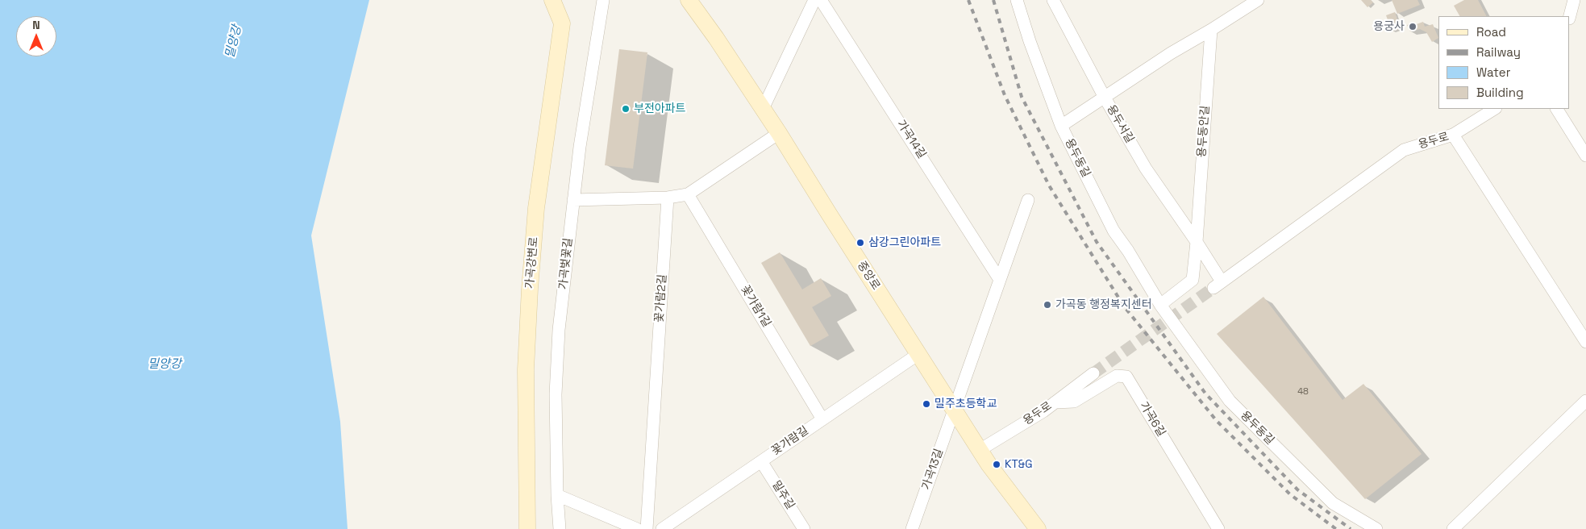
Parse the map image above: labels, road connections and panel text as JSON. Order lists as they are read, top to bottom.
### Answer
{
  "streets": {
    "main road": ["가곡강변로", "중앙로"],
    "street": [
      "용두서길",
      "용두동안길",
      "가곡14길",
      "용두로",
      "용두동길",
      "가곡벚꽃길",
      "꽃가람2길",
      "꽃가람1길",
      "가곡6길",
      "꽃가람길",
      "가곡13길",
      "밀주길"
    ]
  },
  "crossings": [
    ["용두서길", "용두동안길"],
    ["용두서길", "용두로"],
    ["용두동안길", "용두로"],
    ["용두로", "중앙로"],
    ["용두로", "가곡6길"],
    ["중앙로", "꽃가람길"],
    ["중앙로", "가곡13길"],
    ["꽃가람1길", "꽃가람길"],
    ["꽃가람길", "밀주길"]
  ],
  "water": ["밀양강"],
  "places": [
    "용궁사",
    "부전아파트",
    "삼강그린아파트",
    "가곡동 행정복지센터",
    "밀주초등학교",
    "KT&G"
  ],
  "house_numbers": ["48"],
  "legend": [
    "Road",
    "Railway",
    "Water",
    "Building"
  ],
  "north": "top"
}
